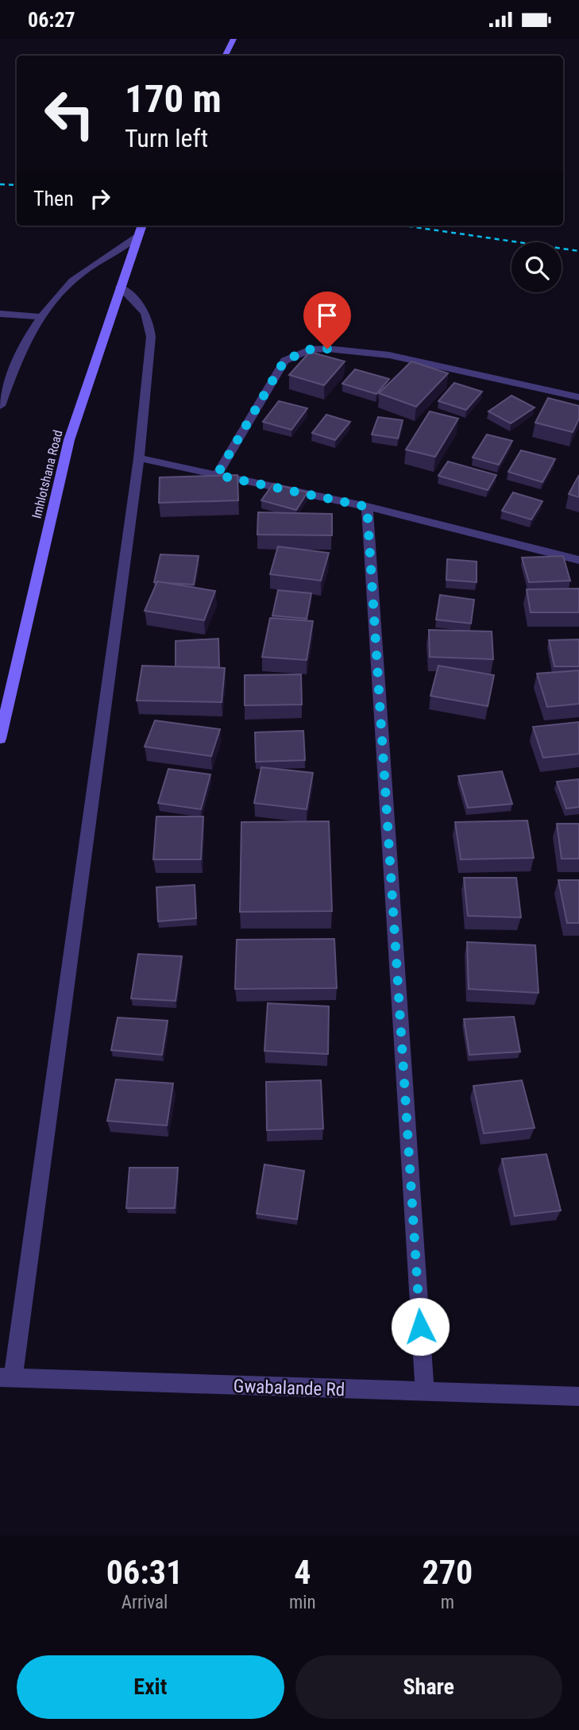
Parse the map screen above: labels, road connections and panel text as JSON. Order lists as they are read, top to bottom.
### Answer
{
  "streets": {
    "street": ["Imhlotshana Road", "Gwabalande Rd"]
  },
  "page": {
    "status": "06:27",
    "turn": ["170 m", "Turn left"],
    "then": "Then",
    "eta": [
      "06:31",
      "Arrival",
      "4",
      "min",
      "270",
      "m"
    ],
    "buttons": ["Exit", "Share"]
  }
}
